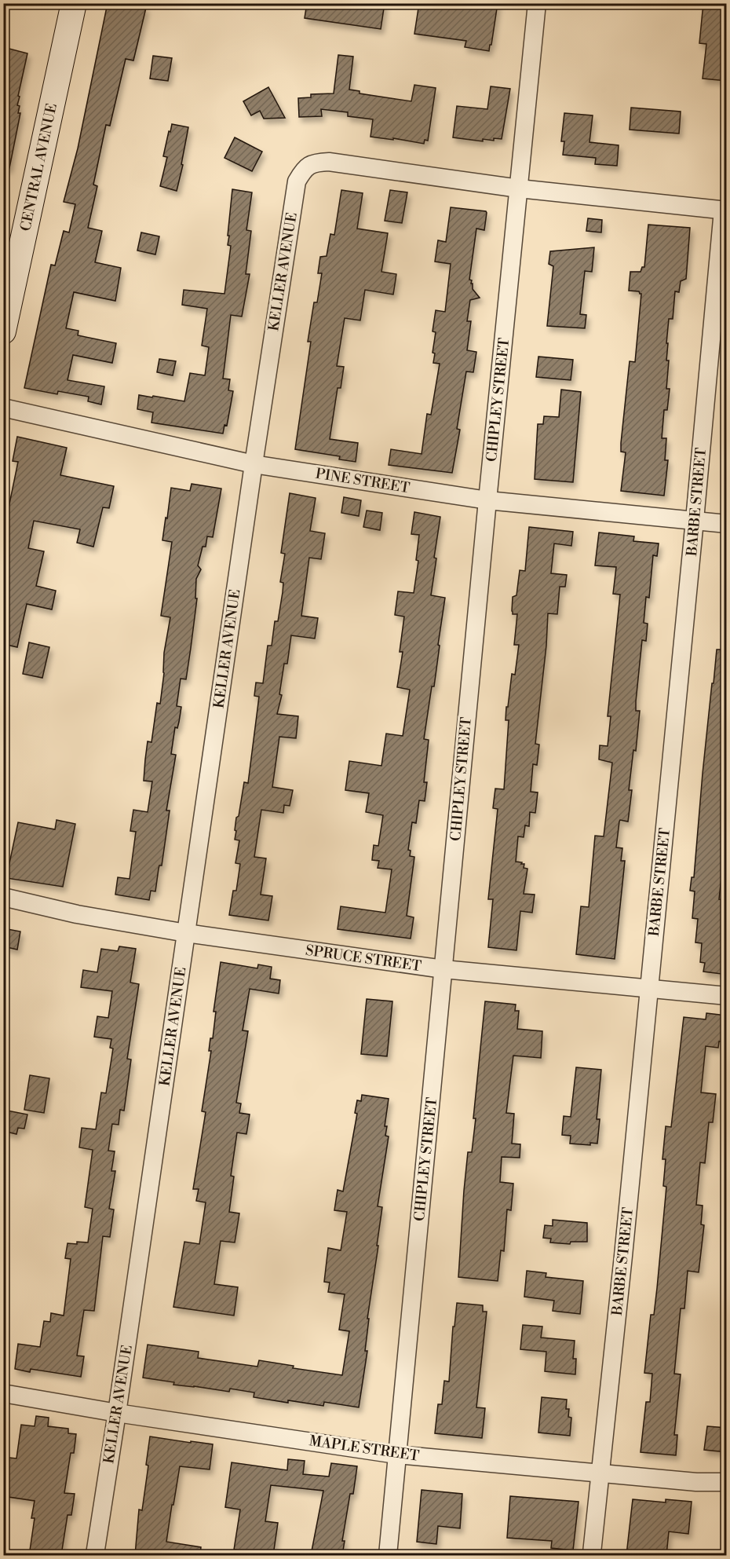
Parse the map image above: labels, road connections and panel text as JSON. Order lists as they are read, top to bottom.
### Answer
{
  "streets": {
    "street": [
      "CENTRAL AVENUE",
      "KELLER AVENUE",
      "CHIPLEY STREET",
      "PINE STREET",
      "BARBE STREET",
      "SPRUCE STREET",
      "MAPLE STREET"
    ]
  },
  "crossings": [
    ["KELLER AVENUE", "CHIPLEY STREET"],
    ["KELLER AVENUE", "PINE STREET"],
    ["KELLER AVENUE", "BARBE STREET"],
    ["KELLER AVENUE", "SPRUCE STREET"],
    ["KELLER AVENUE", "MAPLE STREET"],
    ["CHIPLEY STREET", "PINE STREET"],
    ["CHIPLEY STREET", "SPRUCE STREET"],
    ["CHIPLEY STREET", "MAPLE STREET"],
    ["PINE STREET", "BARBE STREET"],
    ["BARBE STREET", "SPRUCE STREET"],
    ["BARBE STREET", "MAPLE STREET"]
  ]
}
